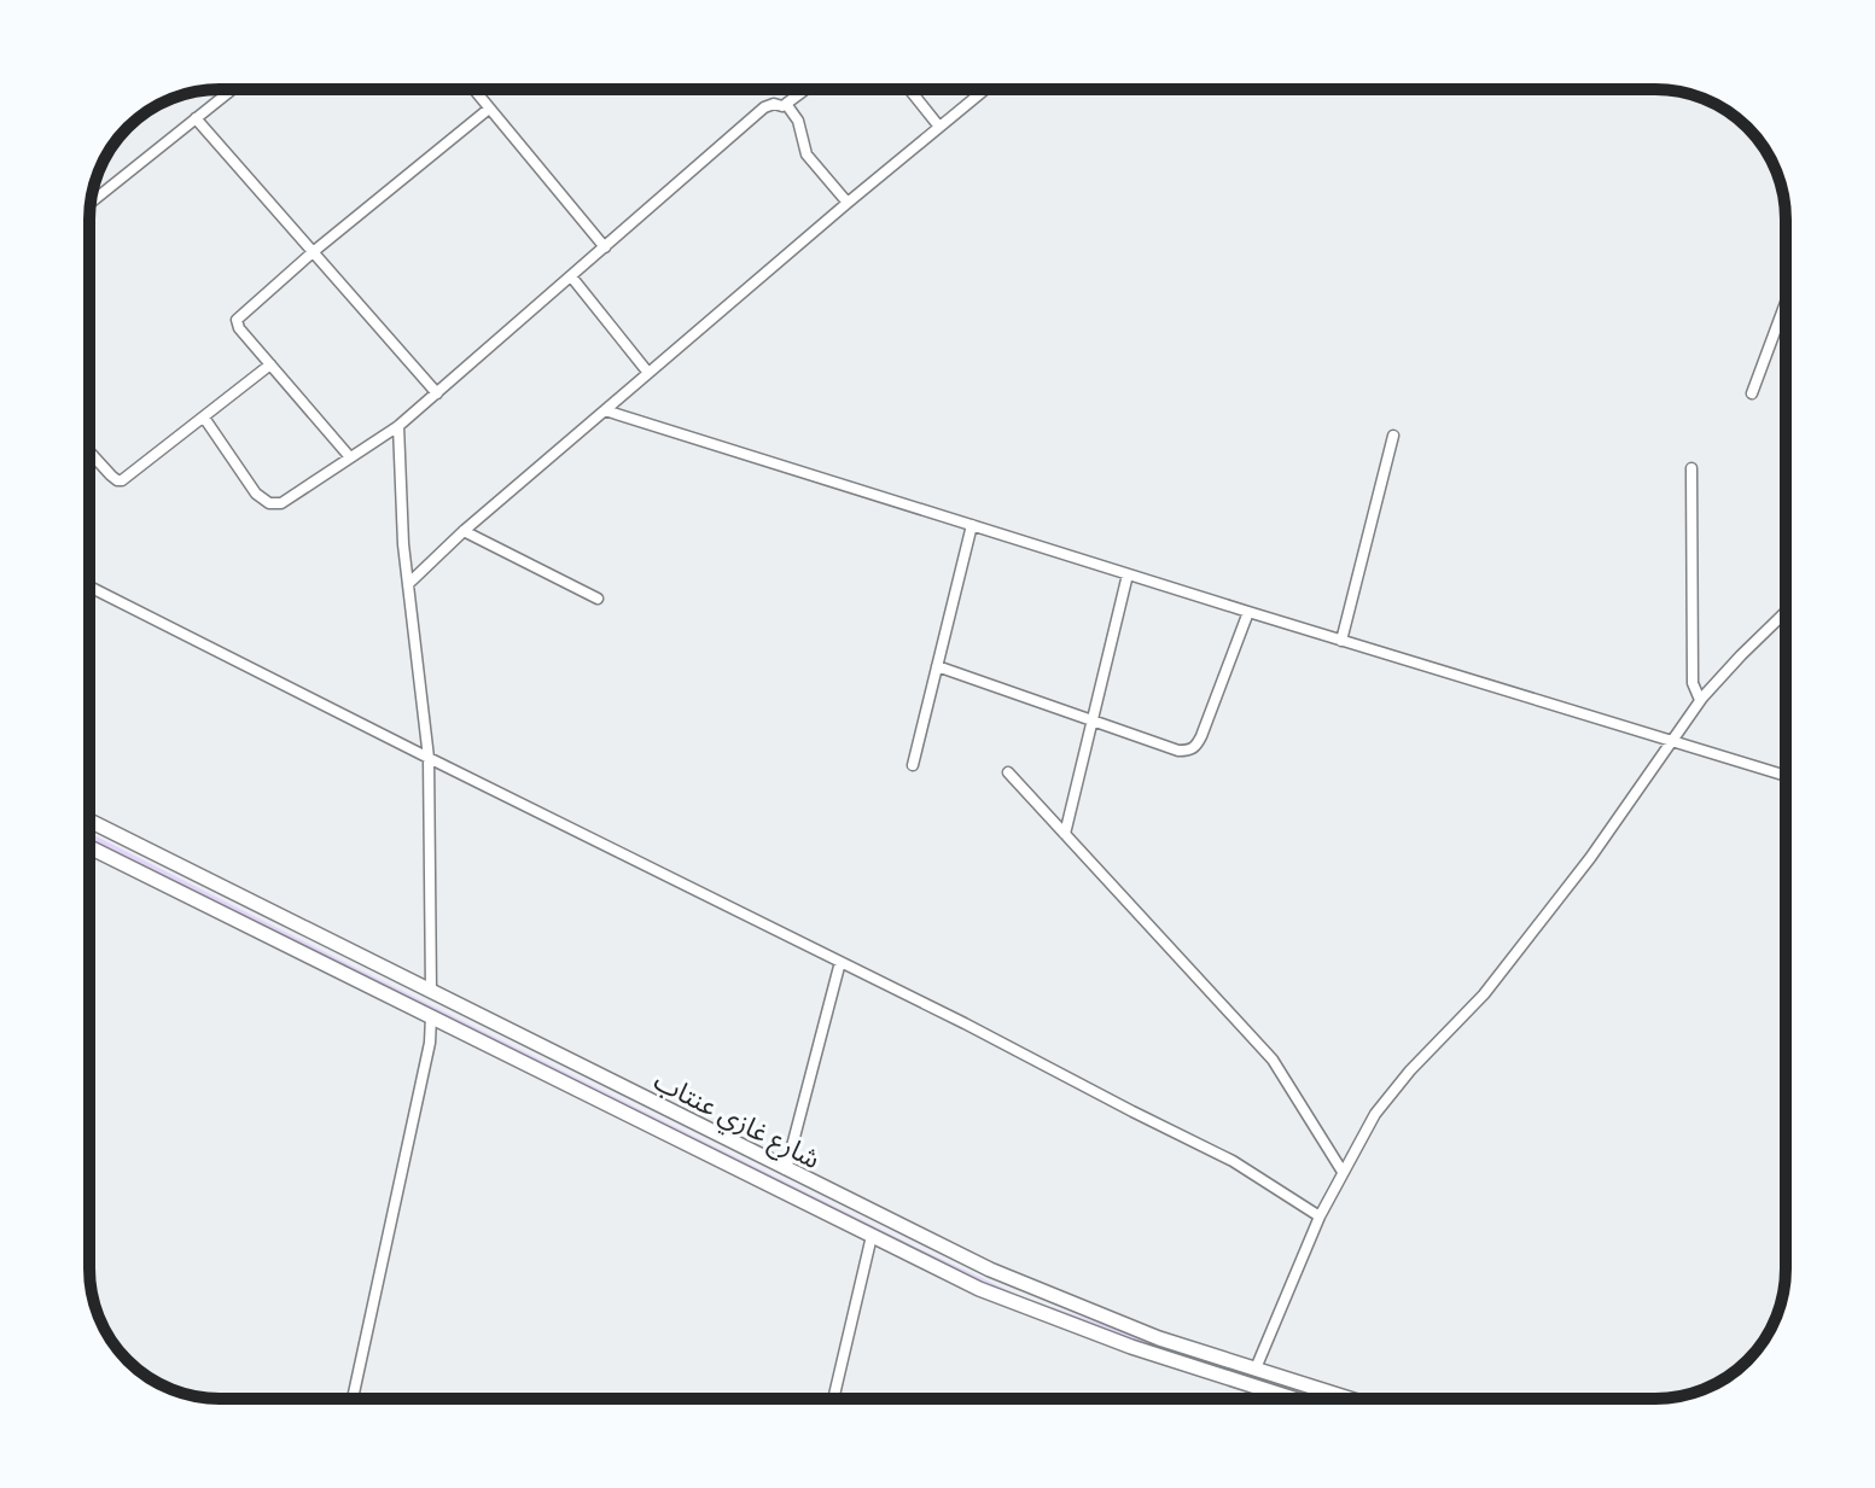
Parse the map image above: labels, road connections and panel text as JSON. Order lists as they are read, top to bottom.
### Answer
{
  "streets": {
    "highway": ["شارع غازي عنتاب"]
  }
}
